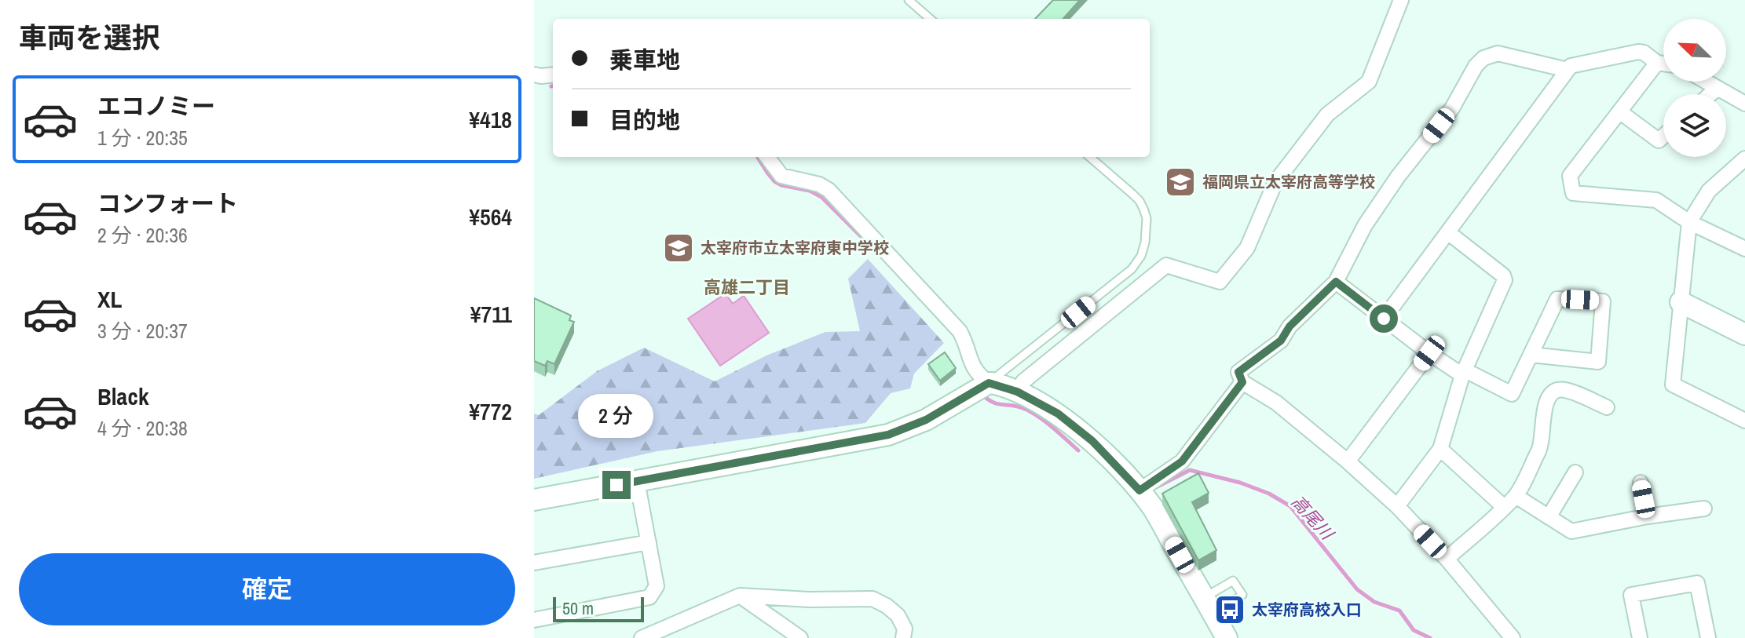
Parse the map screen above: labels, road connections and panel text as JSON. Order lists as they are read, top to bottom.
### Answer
{
  "districts": ["高雄二丁目"],
  "water": ["高尾川"],
  "places": {
    "school or university": ["福岡県立太宰府高等学校", "太宰府市立太宰府東中学校"],
    "bus stop": ["太宰府高校入口"]
  },
  "scale_bar": "50 m",
  "north": "top left",
  "page": {
    "heading": "車両を選択",
    "banner": ["乗車地", "目的地"],
    "list": [
      {
        "name": "エコノミー",
        "note": "1 分 · 20:35",
        "value": "¥418"
      },
      {
        "name": "コンフォート",
        "note": "2 分 · 20:36",
        "value": "¥564"
      },
      {
        "name": "XL",
        "note": "3 分 · 20:37",
        "value": "¥711"
      },
      {
        "name": "Black",
        "note": "4 分 · 20:38",
        "value": "¥772"
      }
    ],
    "bubble": "2 分",
    "buttons": "確定",
    "scale": "50 m"
  }
}
